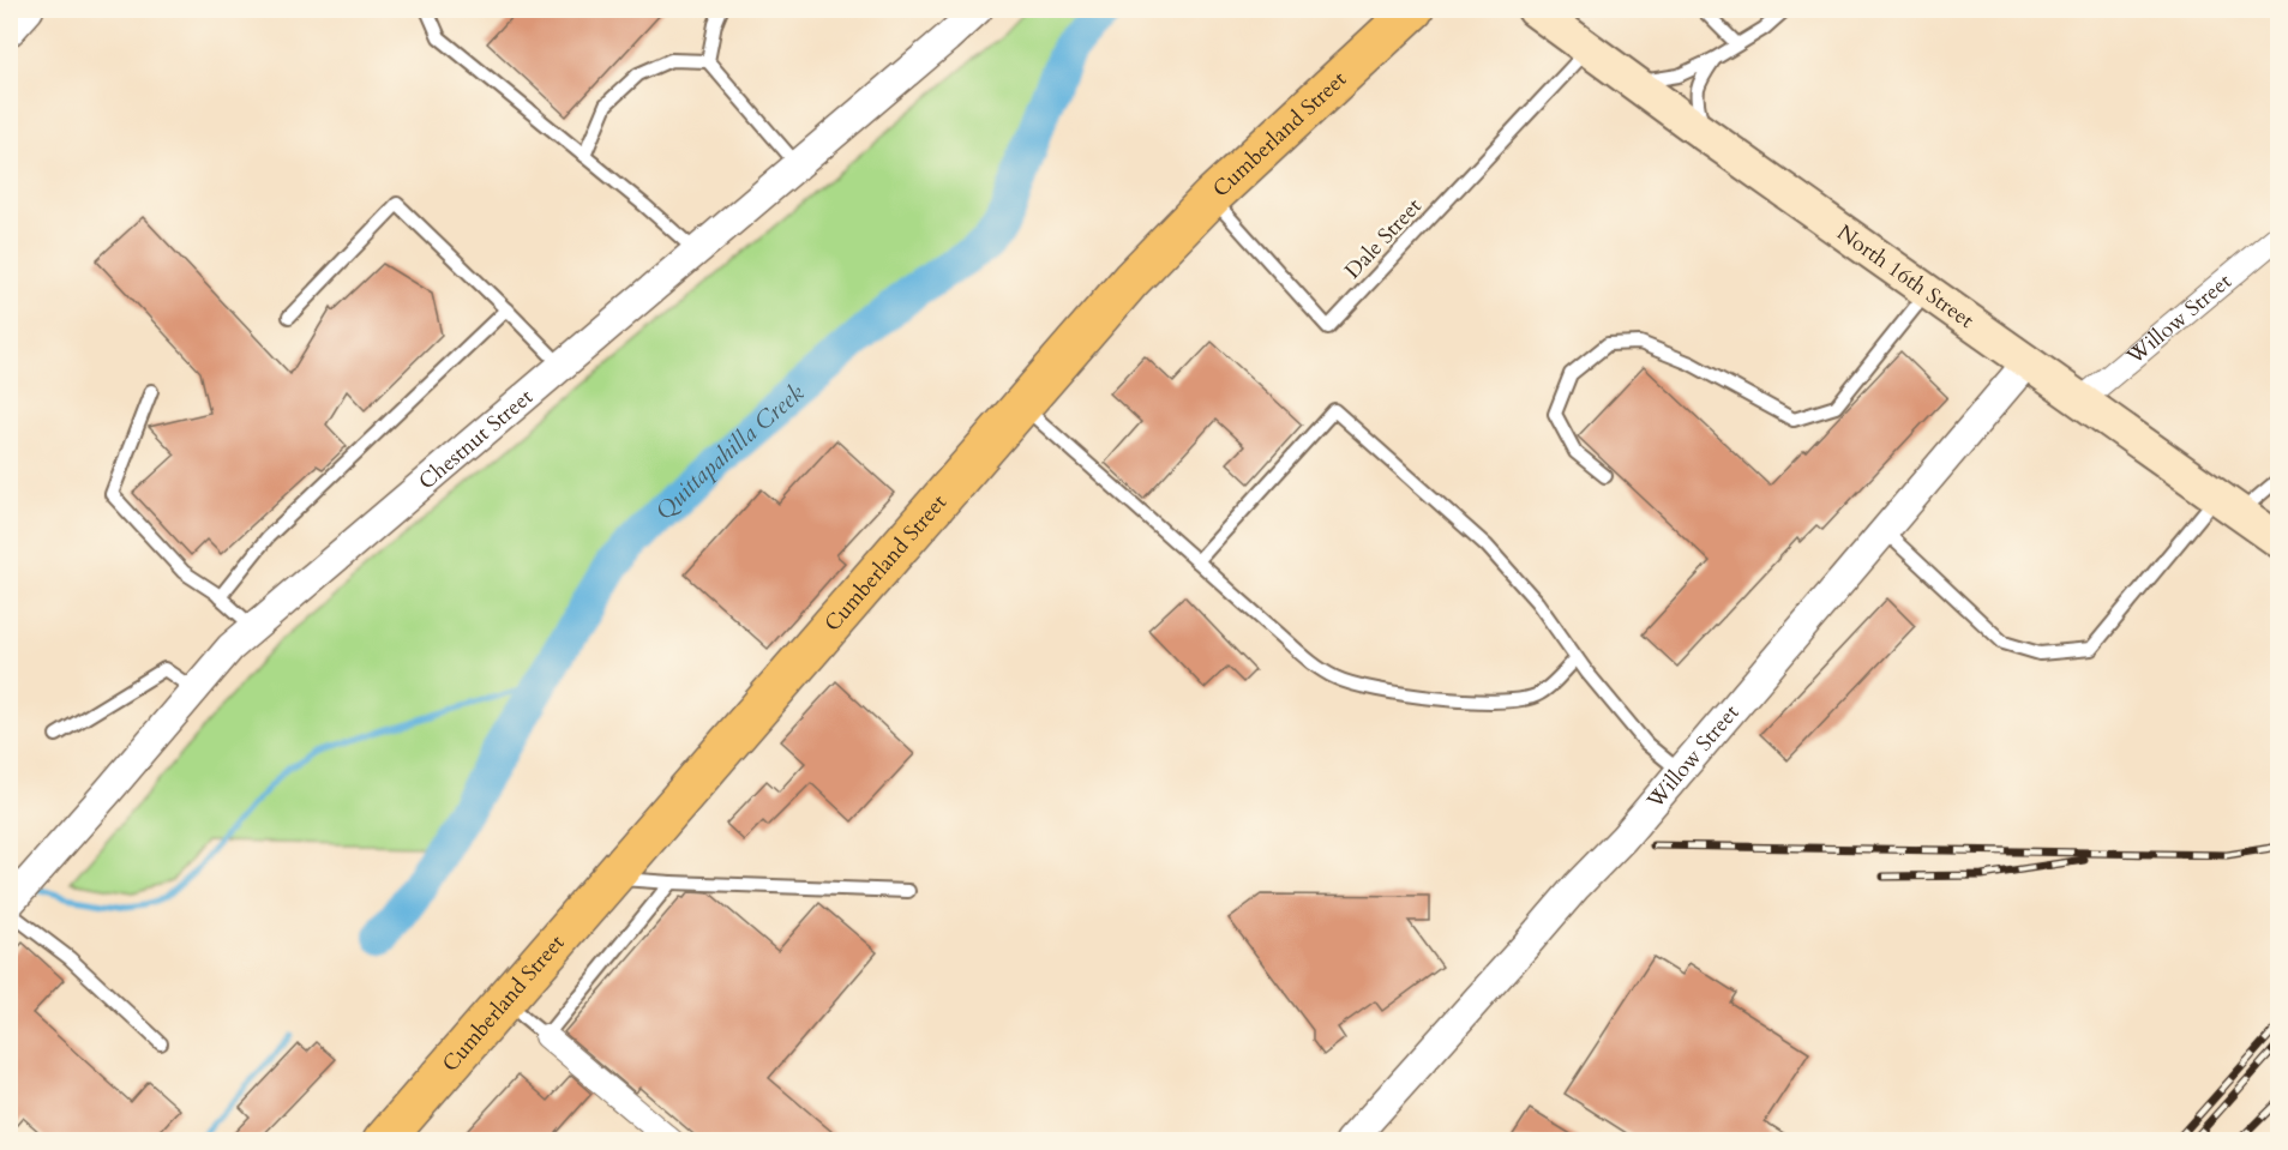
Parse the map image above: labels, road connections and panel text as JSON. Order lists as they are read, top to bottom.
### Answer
{
  "streets": {
    "highway": ["Cumberland Street"],
    "main road": ["North 16th Street"],
    "street": ["Willow Street", "Chestnut Street"],
    "lane": ["Dale Street"]
  },
  "crossings": [
    ["Cumberland Street", "Dale Street"],
    ["Dale Street", "North 16th Street"],
    ["North 16th Street", "Willow Street"]
  ],
  "water": ["Quittapahilla Creek"]
}
